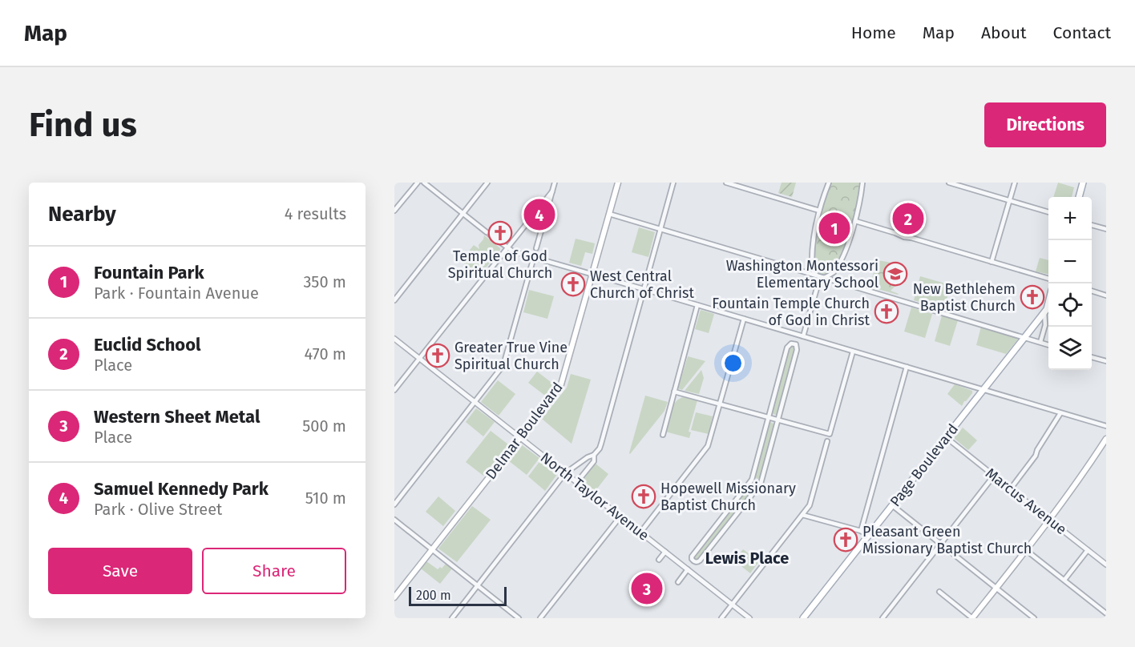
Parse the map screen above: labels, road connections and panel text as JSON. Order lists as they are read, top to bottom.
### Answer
{
  "streets": {
    "main road": ["Delmar Boulevard", "Page Boulevard"],
    "street": ["North Taylor Avenue", "Marcus Avenue"]
  },
  "crossings": [
    ["Delmar Boulevard", "North Taylor Avenue"],
    ["Page Boulevard", "Marcus Avenue"]
  ],
  "districts": ["Lewis Place"],
  "places": {
    "church": [
      "Temple of God Spiritual Church",
      "West Central Church of Christ",
      "New Bethlehem Baptist Church",
      "Fountain Temple Church of God in Christ",
      "Greater True Vine Spiritual Church",
      "Hopewell Missionary Baptist Church",
      "Pleasant Green Missionary Baptist Church"
    ],
    "school or university": ["Washington Montessori Elementary School"]
  },
  "scale_bar": "200 m",
  "page": {
    "header": "Map",
    "nav": [
      "Home",
      "Map",
      "About",
      "Contact"
    ],
    "buttons": [
      "Directions",
      ["Save", "Share"]
    ],
    "title": "Find us",
    "heading": ["Nearby", "4 results"],
    "map_buttons": ["+", "−"],
    "pins": [
      "4",
      "2",
      "1",
      "3"
    ],
    "list": [
      {
        "mark": "1",
        "name": "Fountain Park",
        "note": "Park · Fountain Avenue",
        "value": "350 m"
      },
      {
        "mark": "2",
        "name": "Euclid School",
        "note": "Place",
        "value": "470 m"
      },
      {
        "mark": "3",
        "name": "Western Sheet Metal",
        "note": "Place",
        "value": "500 m"
      },
      {
        "mark": "4",
        "name": "Samuel Kennedy Park",
        "note": "Park · Olive Street",
        "value": "510 m"
      }
    ],
    "scale": "200 m"
  }
}
